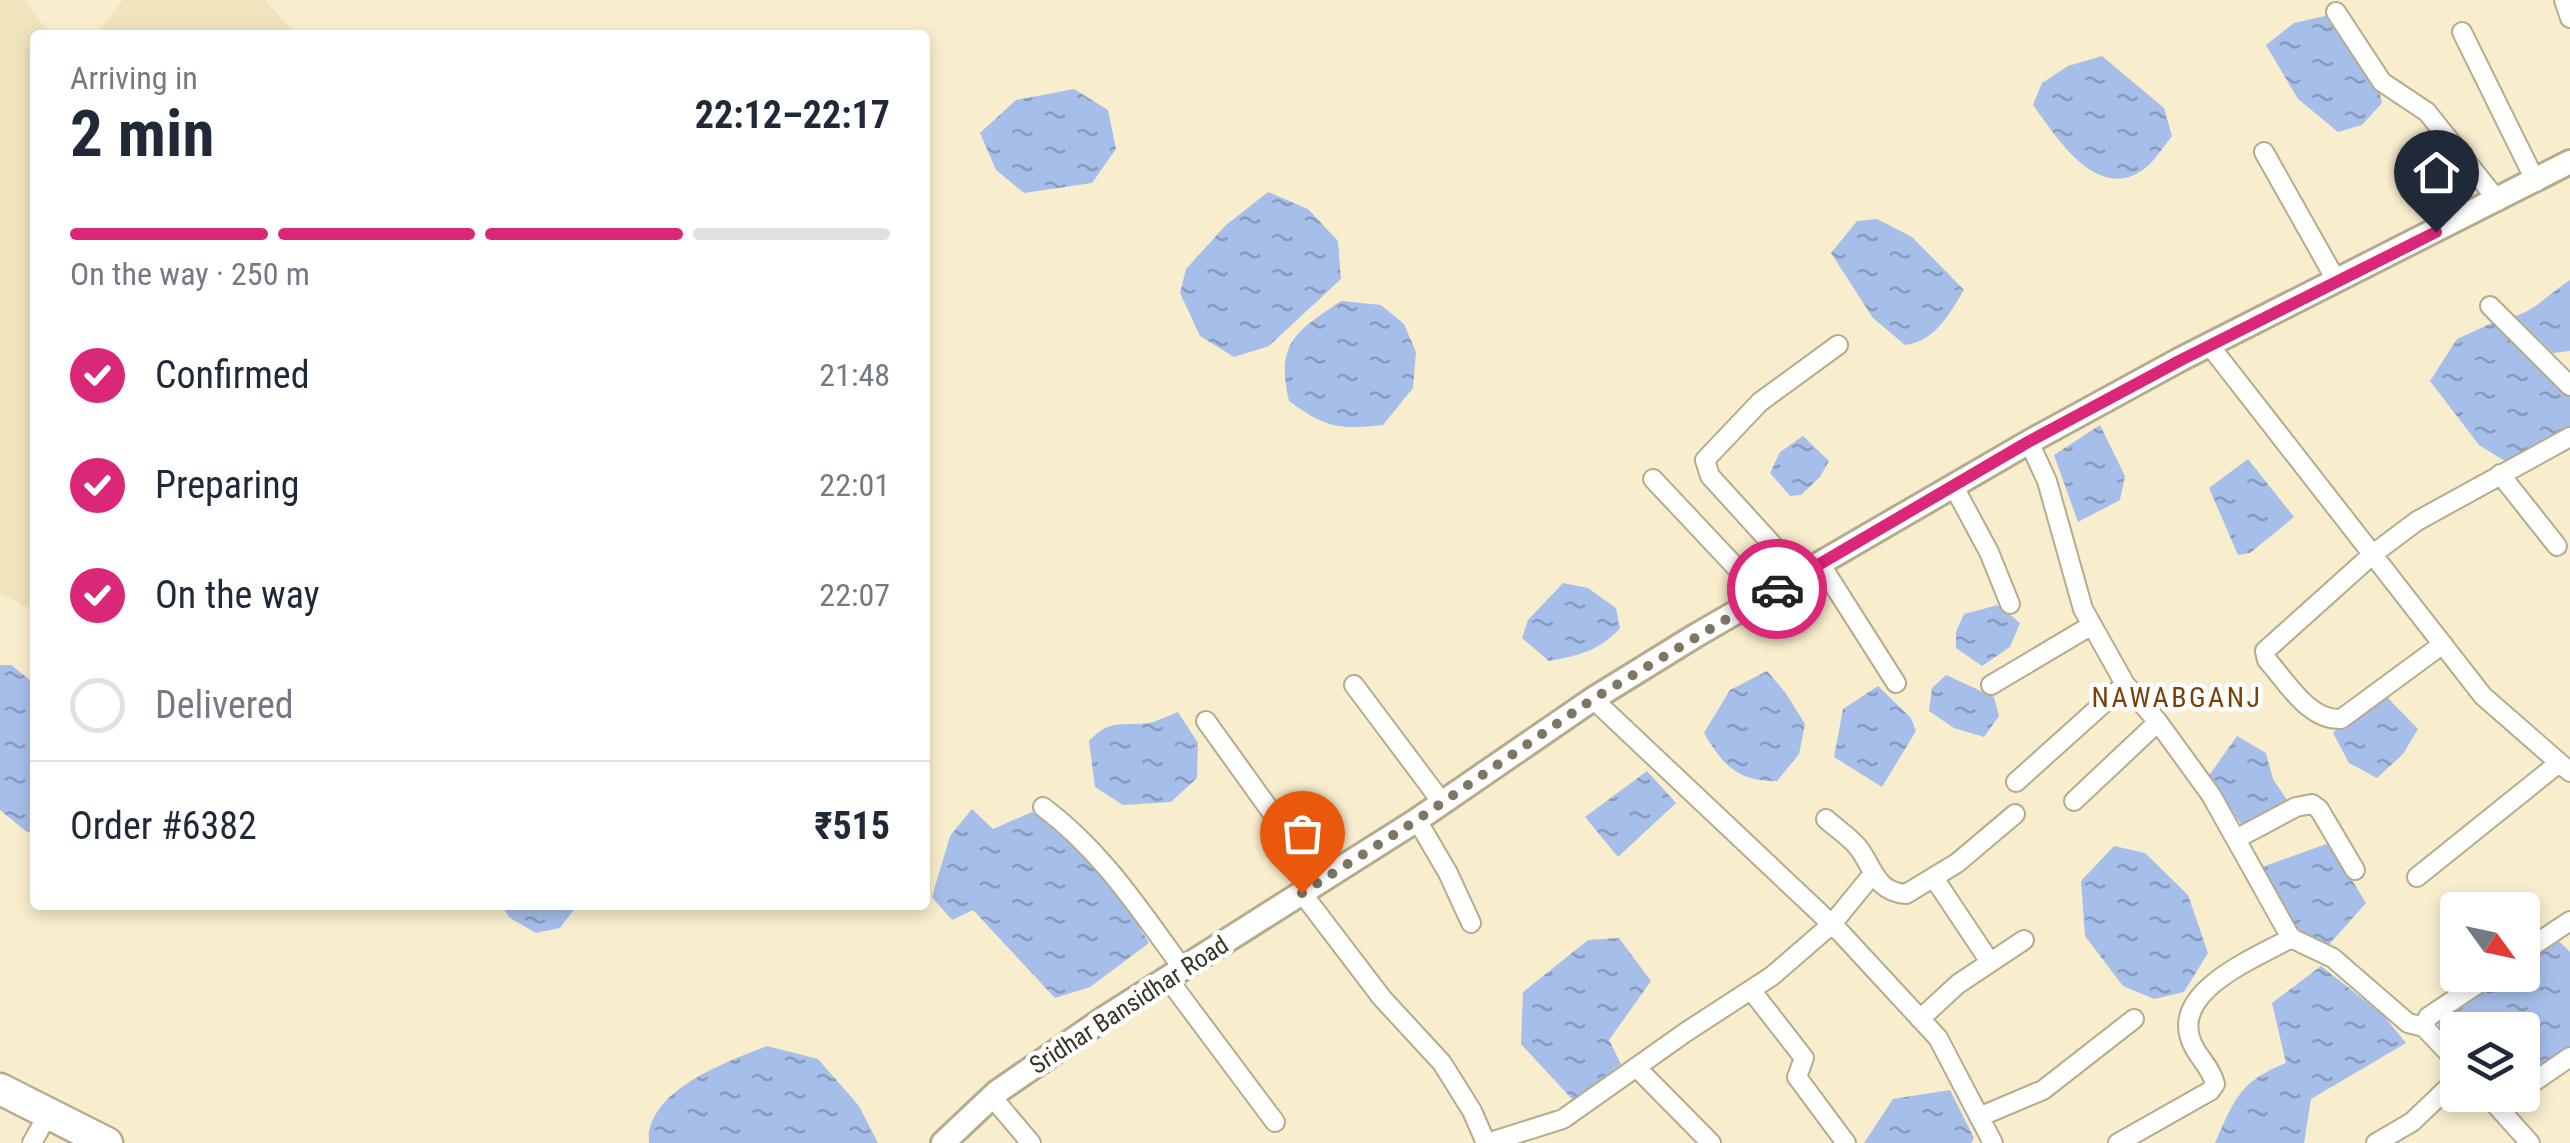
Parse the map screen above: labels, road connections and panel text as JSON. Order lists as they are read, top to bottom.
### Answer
{
  "streets": {
    "street": ["Sridhar Bansidhar Road"]
  },
  "districts": ["NAWABGANJ"],
  "north": "bottom right",
  "page": {
    "heading": ["2 min", "Arriving in", "22:12–22:17"],
    "panel": ["Order #6382", "₹515"],
    "bar": "On the way · 250 m",
    "list": [
      ["Confirmed", "21:48"],
      ["Preparing", "22:01"],
      ["On the way", "22:07"],
      "Delivered"
    ]
  }
}
